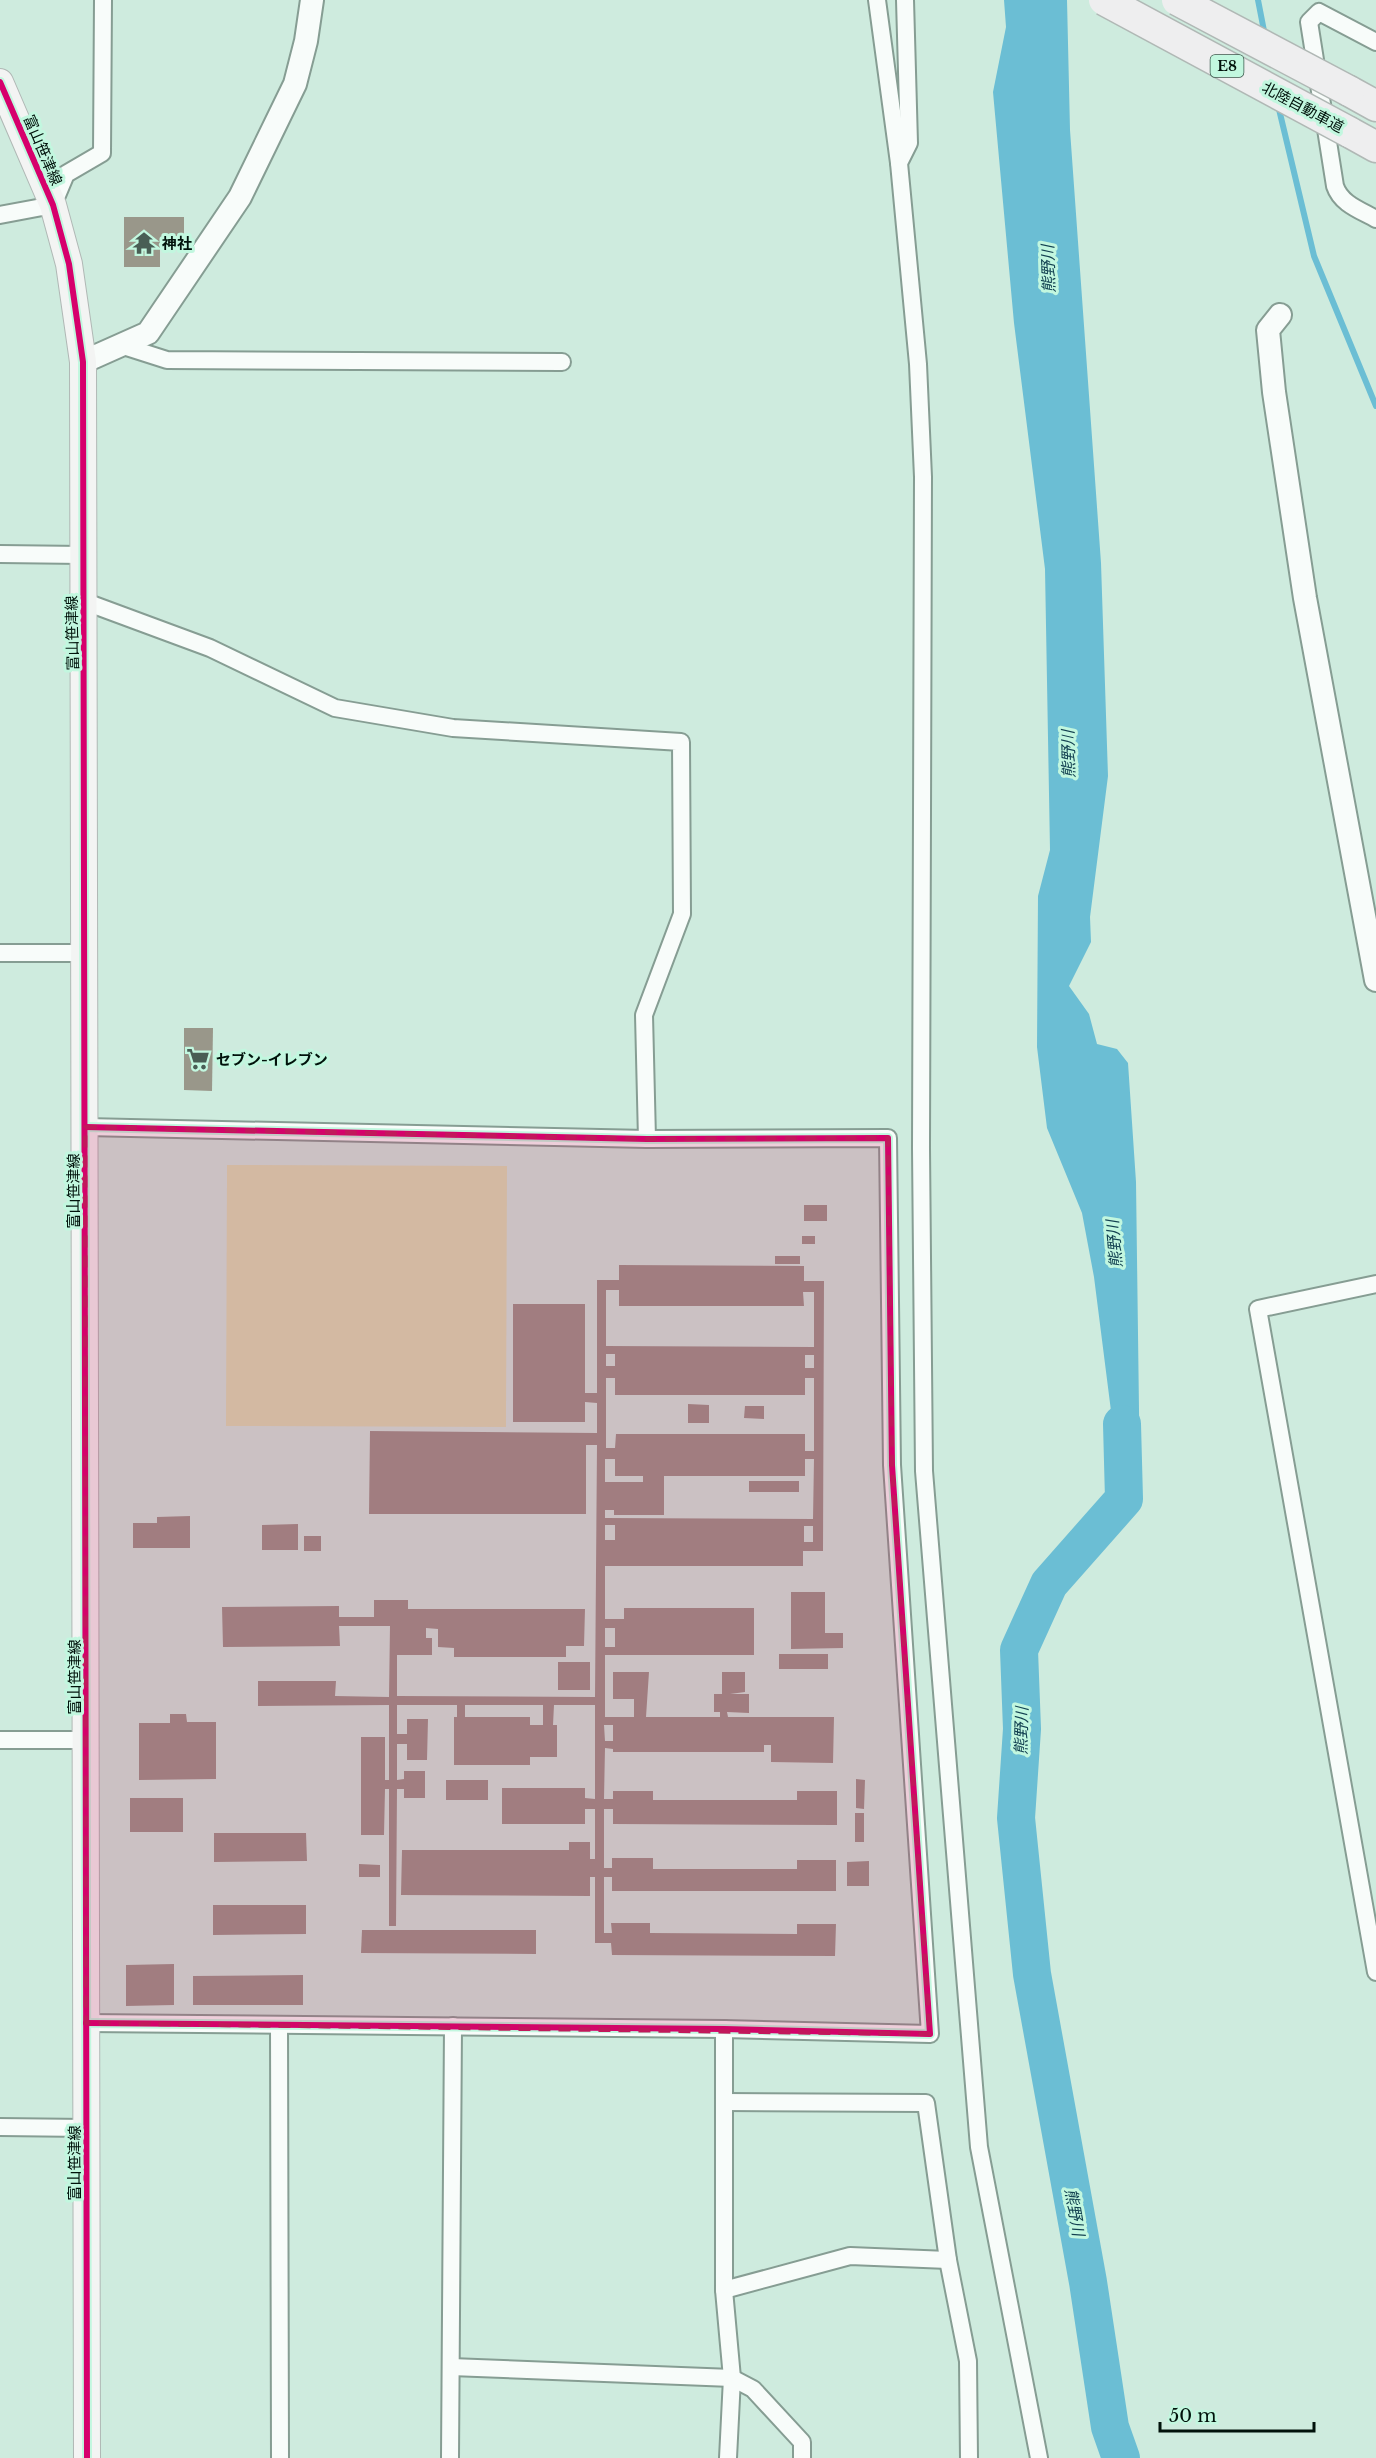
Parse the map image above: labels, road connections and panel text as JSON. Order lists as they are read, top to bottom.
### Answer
{
  "streets": {
    "highway": ["E8", "北陸自動車道"],
    "main road": ["富山笹津線"]
  },
  "water": ["熊野川"],
  "places": {
    "temple": ["神社"],
    "supermarket": ["セブン-イレブン"]
  },
  "scale_bar": "50 m"
}
